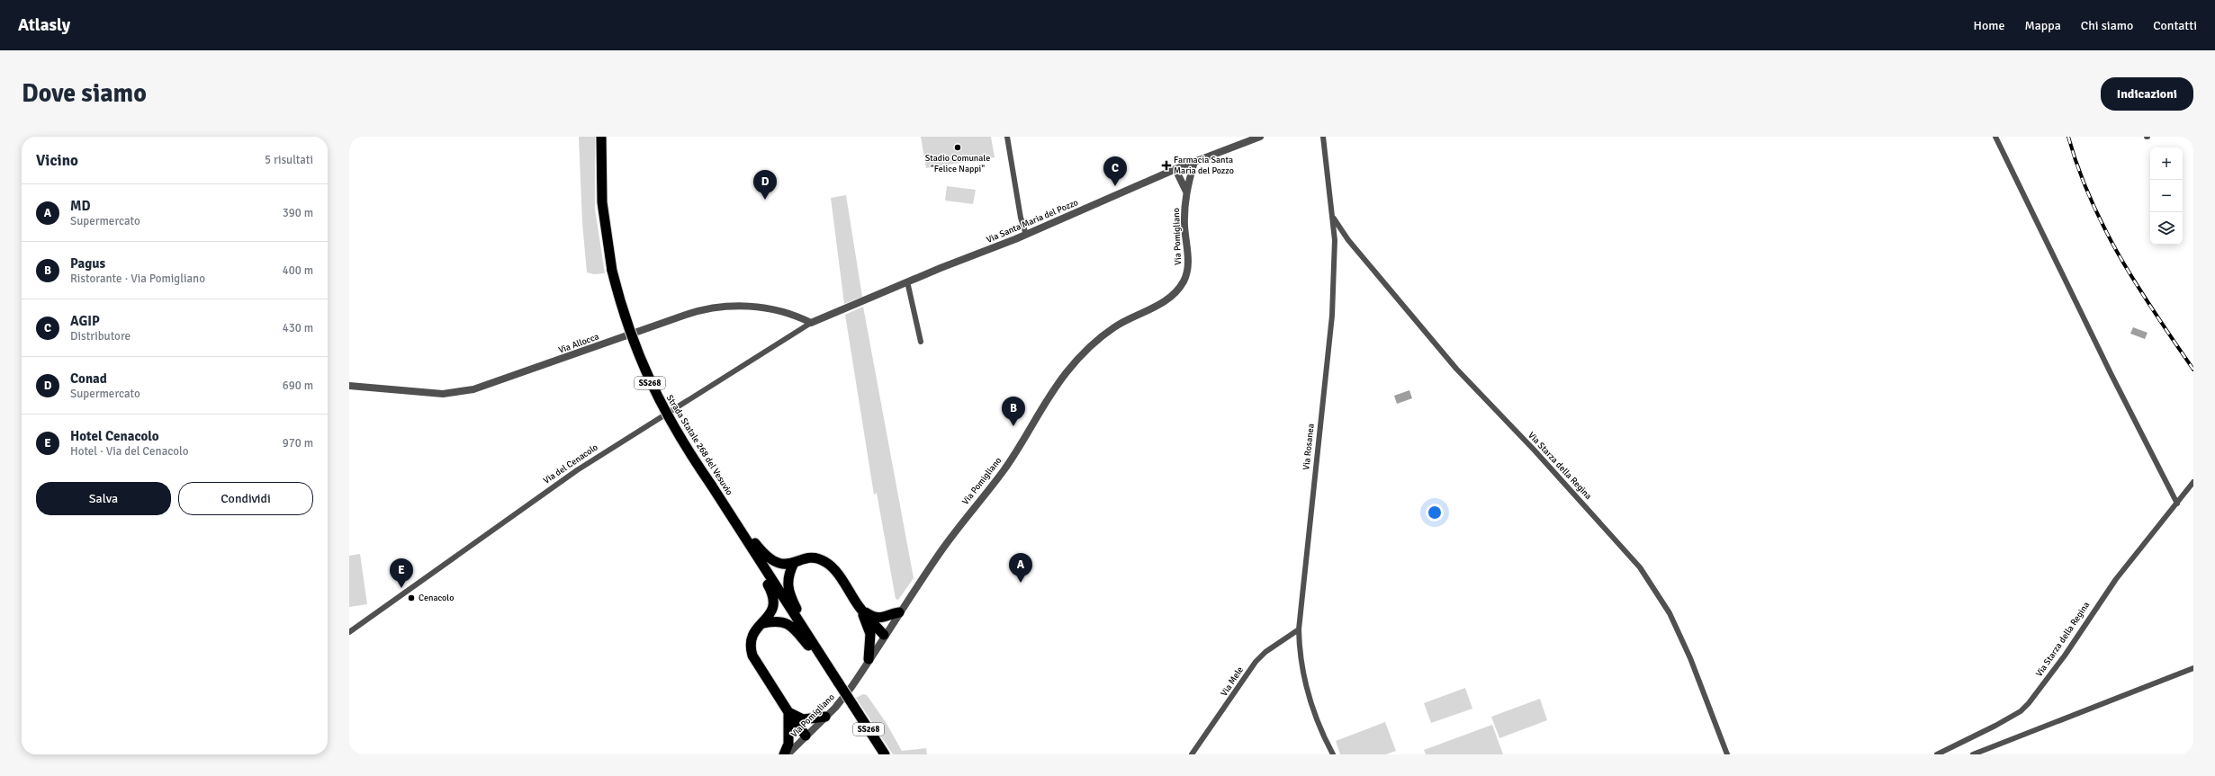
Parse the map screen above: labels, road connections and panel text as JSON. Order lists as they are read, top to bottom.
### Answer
{
  "streets": {
    "highway": ["SS268", "Strada Statale 268 del Vesuvio"],
    "street": [
      "Via Santa Maria del Pozzo",
      "Via Pomigliano",
      "Via Allocca",
      "Via Rosanea",
      "Via del Cenacolo",
      "Via Starza della Regina",
      "Via Mele"
    ]
  },
  "crossings": [
    ["Via Santa Maria del Pozzo", "Via Pomigliano"],
    ["Via Santa Maria del Pozzo", "Via Allocca"],
    ["Via Santa Maria del Pozzo", "Via del Cenacolo"],
    ["Via Allocca", "Via del Cenacolo"],
    ["SS268", "Strada Statale 268 del Vesuvio"],
    ["Via Rosanea", "Via Starza della Regina"],
    ["Via Rosanea", "Via Mele"]
  ],
  "places": {
    "other": ["Stadio Comunale \"Felice Nappi\"", "Cenacolo"],
    "health": ["Farmacia Santa Maria del Pozzo"]
  },
  "page": {
    "header": "Atlasly",
    "nav": [
      "Home",
      "Mappa",
      "Chi siamo",
      "Contatti"
    ],
    "buttons": [
      "Indicazioni",
      ["Salva", "Condividi"]
    ],
    "title": "Dove siamo",
    "heading": ["Vicino", "5 risultati"],
    "map_buttons": ["+", "−"],
    "pins": [
      "C",
      "D",
      "B",
      "A",
      "E"
    ],
    "list": [
      {
        "mark": "A",
        "name": "MD",
        "note": "Supermercato",
        "value": "390 m"
      },
      {
        "mark": "B",
        "name": "Pagus",
        "note": "Ristorante · Via Pomigliano",
        "value": "400 m"
      },
      {
        "mark": "C",
        "name": "AGIP",
        "note": "Distributore",
        "value": "430 m"
      },
      {
        "mark": "D",
        "name": "Conad",
        "note": "Supermercato",
        "value": "690 m"
      },
      {
        "mark": "E",
        "name": "Hotel Cenacolo",
        "note": "Hotel · Via del Cenacolo",
        "value": "970 m"
      }
    ]
  }
}
